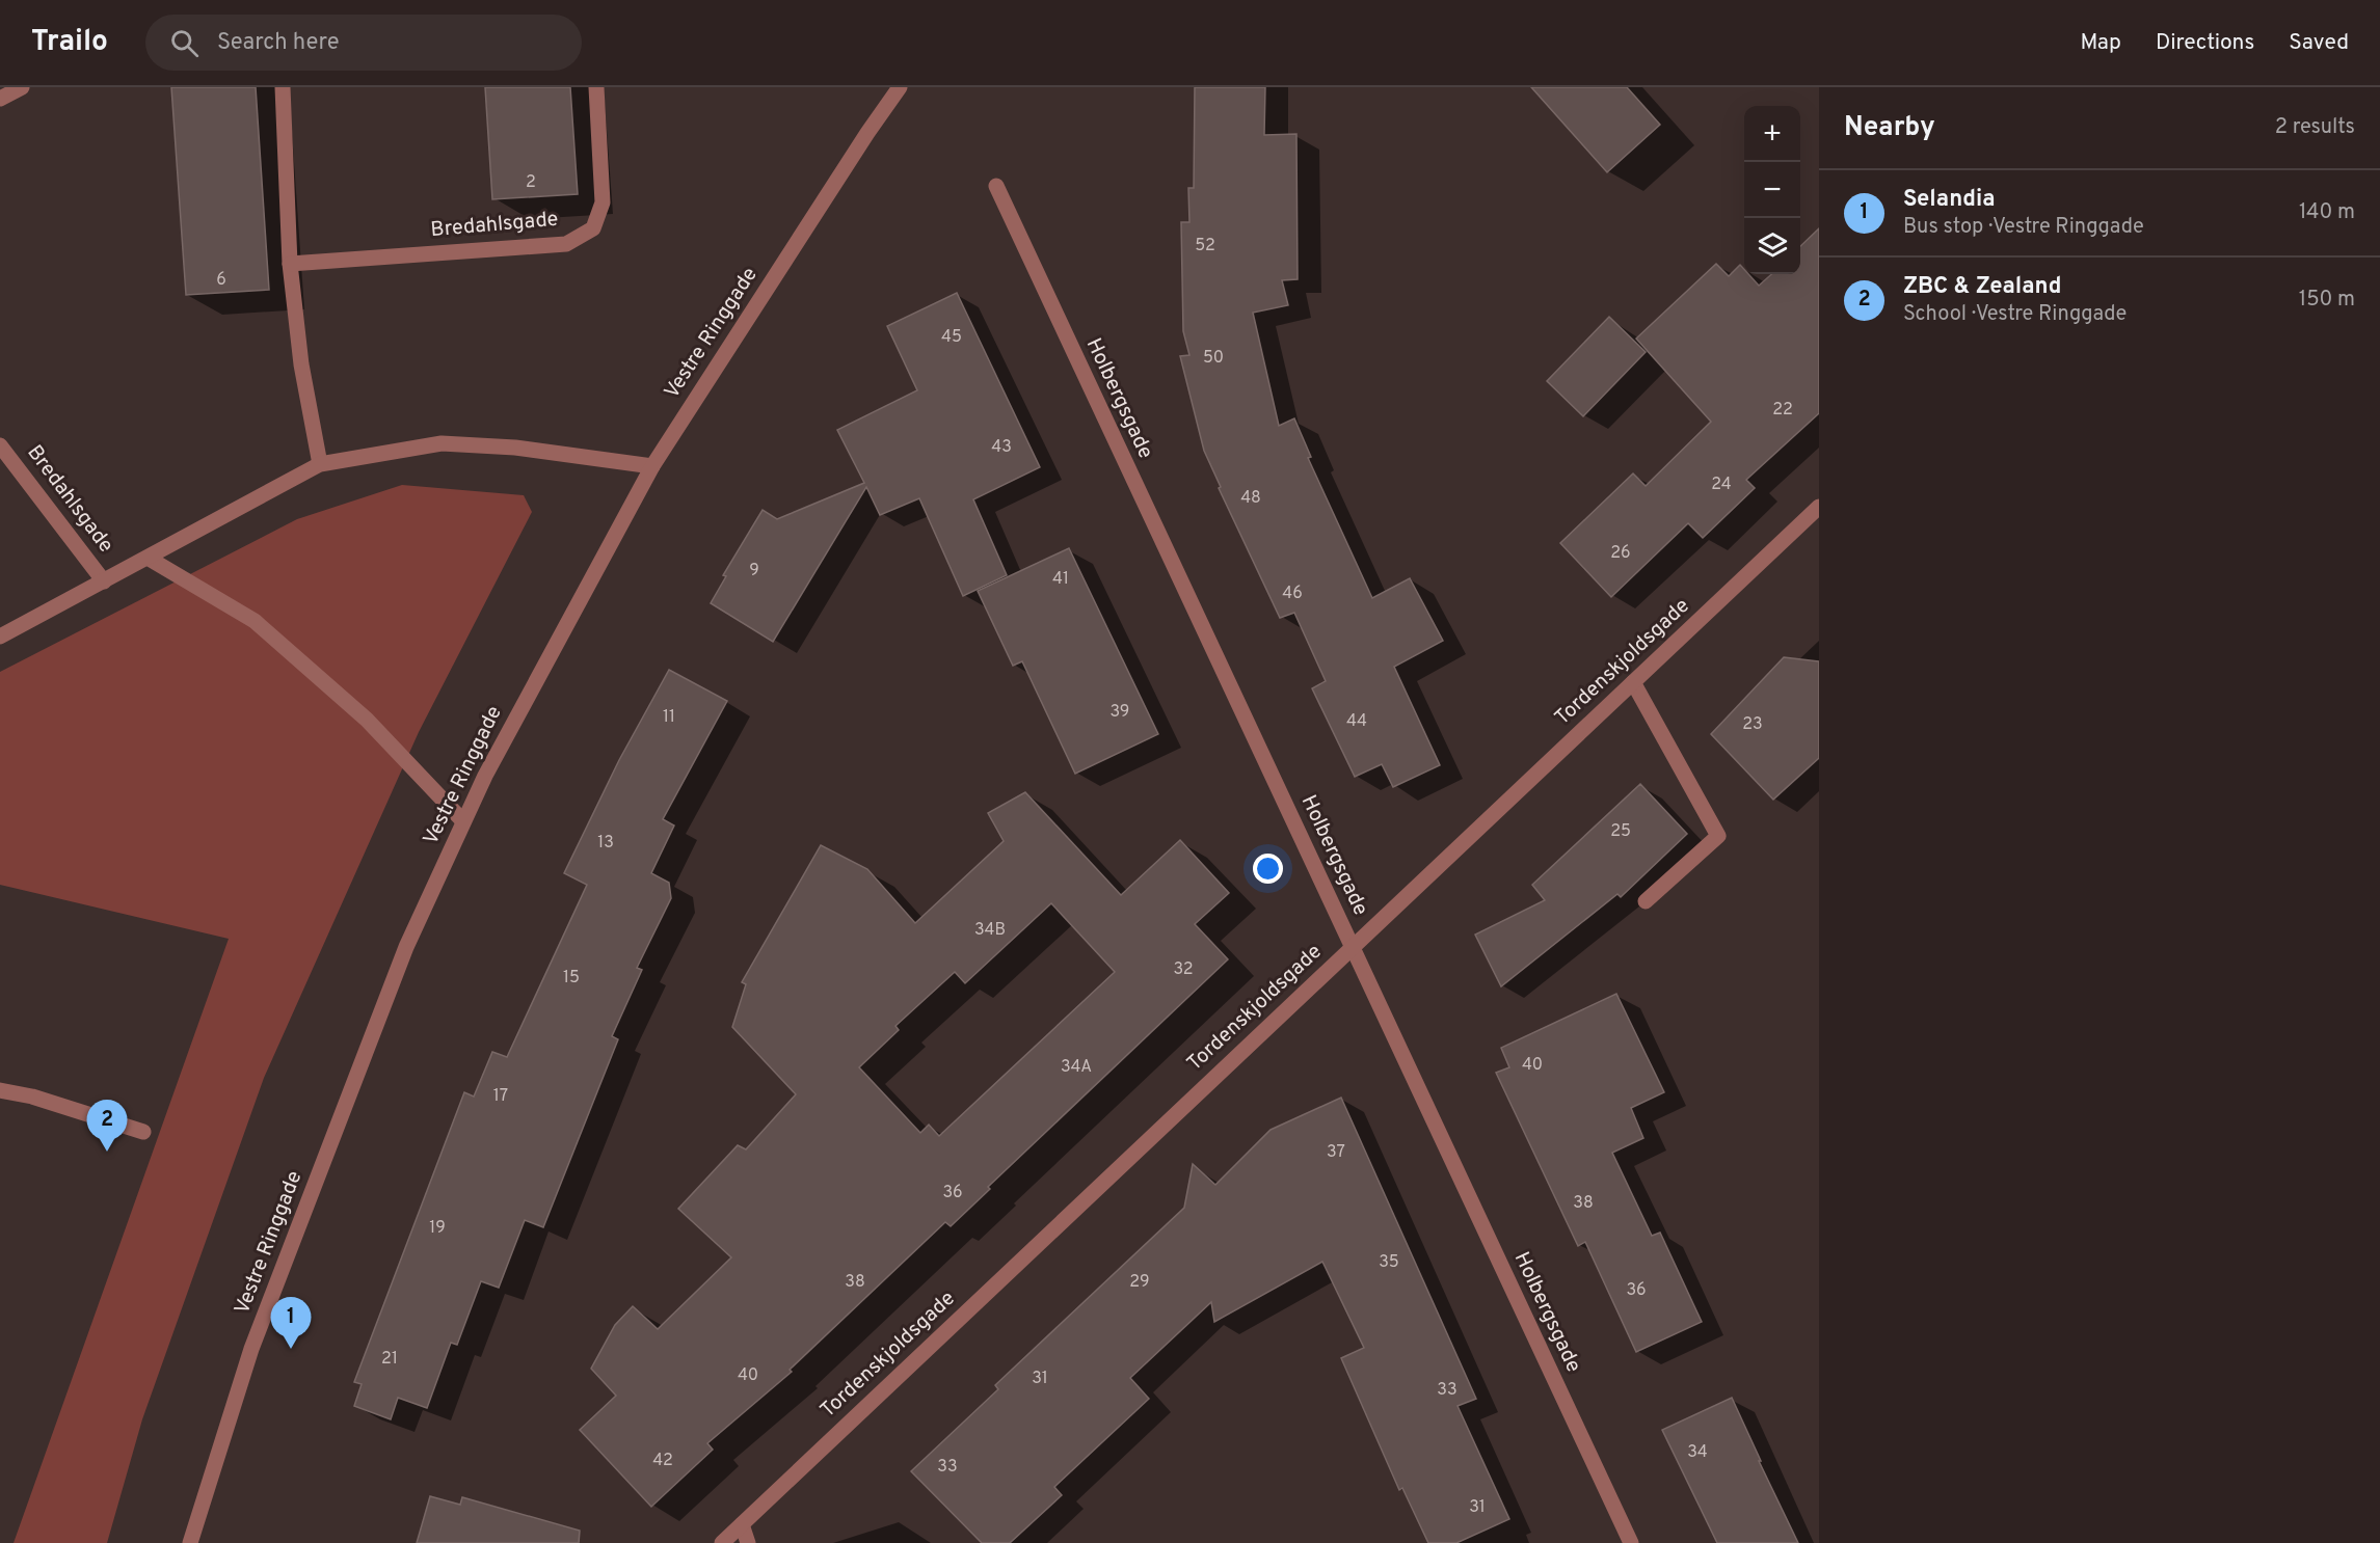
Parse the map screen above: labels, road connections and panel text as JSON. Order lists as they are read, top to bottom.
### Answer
{
  "streets": {
    "street": [
      "Bredahlsgade",
      "Vestre Ringgade",
      "Holbergsgade",
      "Tordenskjoldsgade"
    ]
  },
  "crossings": [
    ["Bredahlsgade", "Vestre Ringgade"],
    ["Holbergsgade", "Tordenskjoldsgade"]
  ],
  "house_numbers": [
    "2",
    "52",
    "6",
    "45",
    "50",
    "22",
    "43",
    "24",
    "48",
    "26",
    "9",
    "41",
    "46",
    "39",
    "11",
    "44",
    "23",
    "25",
    "13",
    "34B",
    "32",
    "15",
    "40",
    "34A",
    "17",
    "37",
    "36",
    "38",
    "19",
    "35",
    "38",
    "29",
    "36",
    "21",
    "40",
    "31",
    "33",
    "34",
    "42",
    "33",
    "31"
  ],
  "page": {
    "header": "Trailo",
    "search": "Search here",
    "nav": ["Map", "Directions", "Saved"],
    "heading": ["Nearby", "2 results"],
    "map_buttons": ["+", "−"],
    "list": [
      {
        "mark": "1",
        "name": "Selandia",
        "note": "Bus stop · Vestre Ringgade",
        "value": "140 m"
      },
      {
        "mark": "2",
        "name": "ZBC & Zealand",
        "note": "School · Vestre Ringgade",
        "value": "150 m"
      }
    ],
    "pins": ["2", "1"]
  }
}
